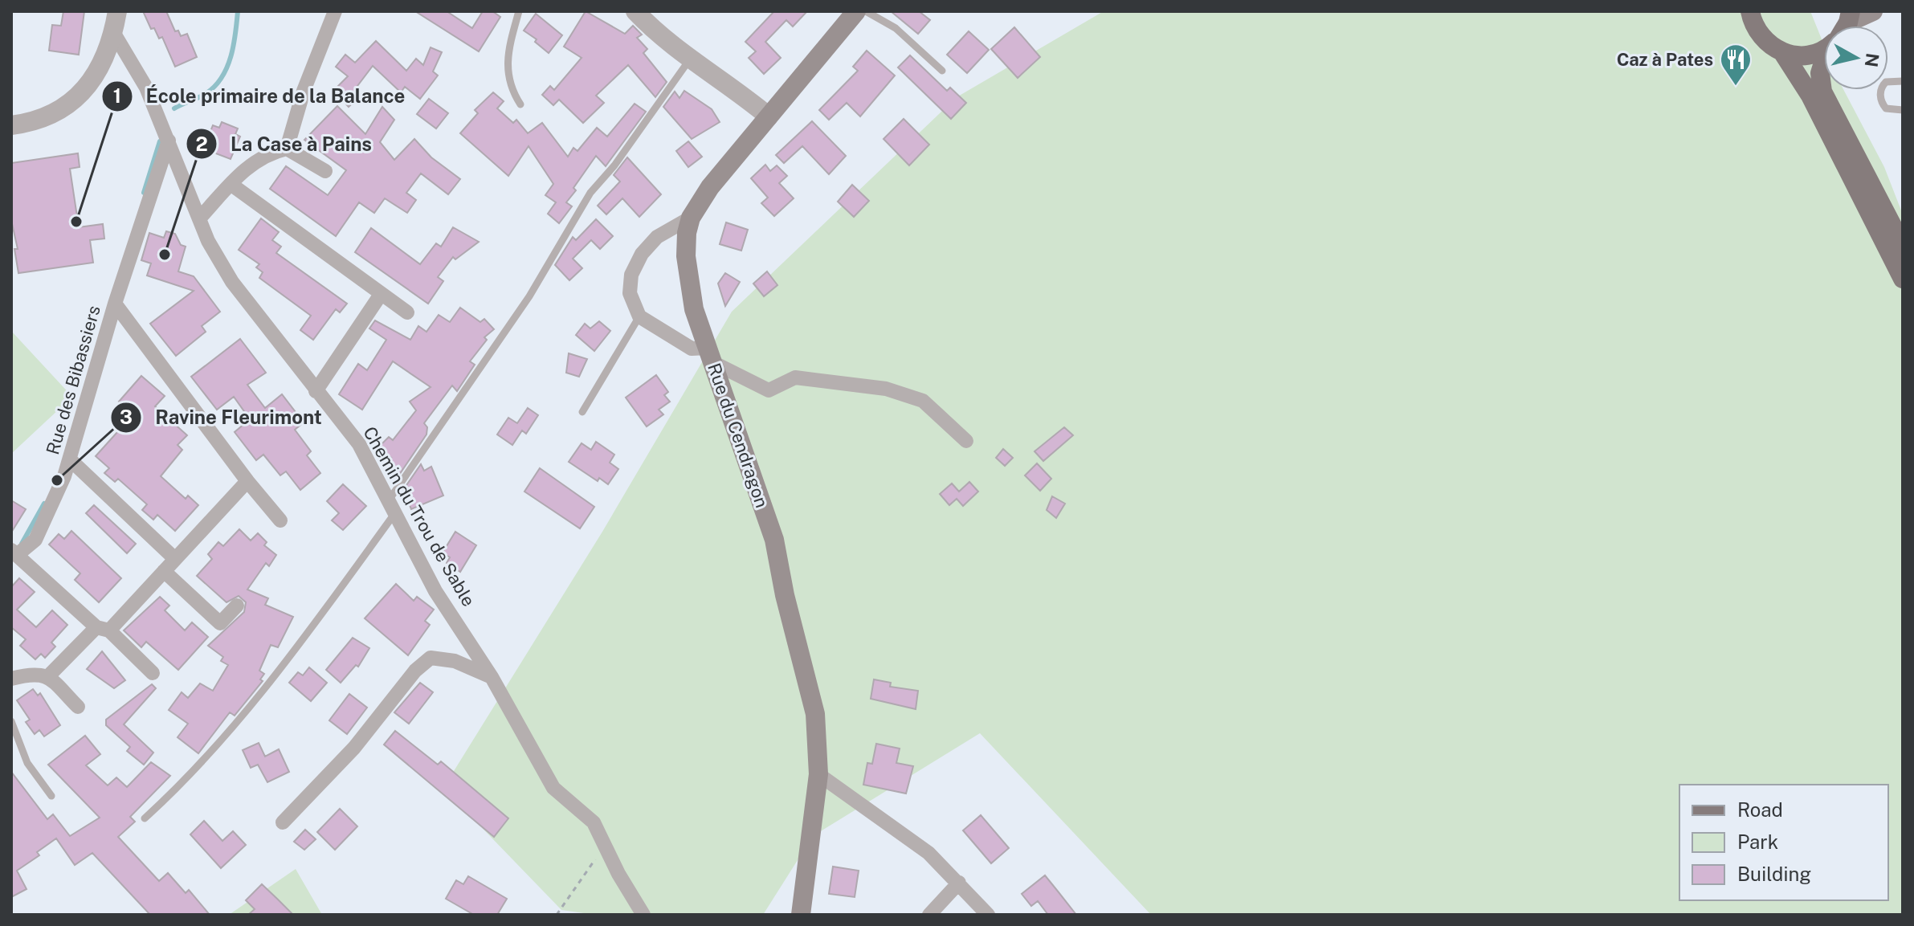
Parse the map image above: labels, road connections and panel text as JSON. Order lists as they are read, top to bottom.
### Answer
{
  "streets": {
    "main road": ["Rue du Cendragon"],
    "street": ["Rue des Bibassiers", "Chemin du Trou de Sable"]
  },
  "crossings": [
    ["Rue des Bibassiers", "Chemin du Trou de Sable"]
  ],
  "places": {
    "restaurant": ["Caz à Pates"],
    "other": ["École primaire de la Balance", "La Case à Pains", "Ravine Fleurimont"]
  },
  "legend": ["Road", "Park", "Building"],
  "north": "right"
}
